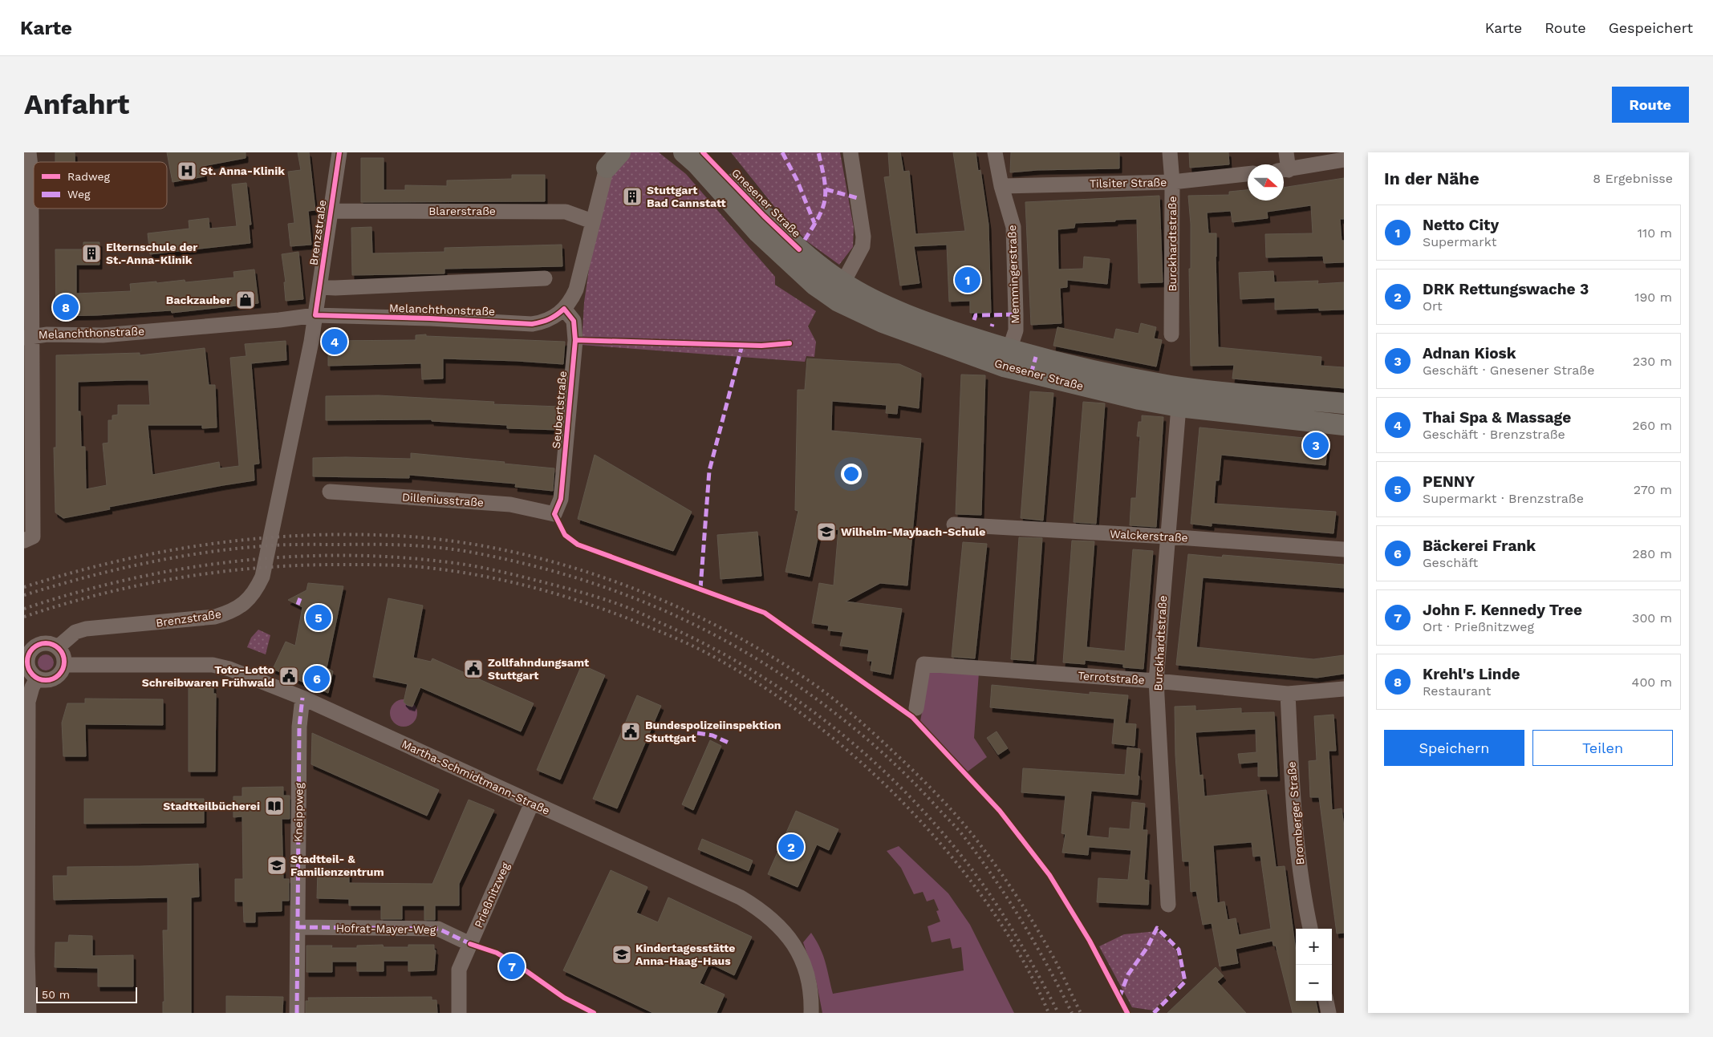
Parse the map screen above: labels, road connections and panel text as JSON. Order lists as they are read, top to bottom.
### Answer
{
  "streets": {
    "main road": ["Gnesener Straße"],
    "street": [
      "Tilsiter Straße",
      "Blarerstraße",
      "Brenzstraße",
      "Burckhardtstraße",
      "Memmingerstraße",
      "Melanchthonstraße",
      "Seubertstraße",
      "Dilleniusstraße",
      "Walckerstraße",
      "Terrotstraße",
      "Martha-Schmidtmann-Straße",
      "Kneippweg",
      "Bromberger Straße",
      "Prießnitzweg",
      "Hofrat-Mayer-Weg"
    ]
  },
  "crossings": [
    ["Tilsiter Straße", "Burckhardtstraße"],
    ["Tilsiter Straße", "Memmingerstraße"],
    ["Gnesener Straße", "Burckhardtstraße"],
    ["Gnesener Straße", "Memmingerstraße"],
    ["Blarerstraße", "Brenzstraße"],
    ["Brenzstraße", "Melanchthonstraße"],
    ["Brenzstraße", "Martha-Schmidtmann-Straße"],
    ["Burckhardtstraße", "Walckerstraße"],
    ["Burckhardtstraße", "Terrotstraße"],
    ["Melanchthonstraße", "Seubertstraße"],
    ["Seubertstraße", "Dilleniusstraße"],
    ["Terrotstraße", "Bromberger Straße"],
    ["Martha-Schmidtmann-Straße", "Kneippweg"],
    ["Martha-Schmidtmann-Straße", "Prießnitzweg"],
    ["Kneippweg", "Hofrat-Mayer-Weg"],
    ["Prießnitzweg", "Hofrat-Mayer-Weg"]
  ],
  "places": {
    "hospital": ["St. Anna-Klinik"],
    "building": ["Stuttgart Bad Cannstatt", "Elternschule der St.-Anna-Klinik"],
    "shop": ["Backzauber"],
    "school or university": ["Wilhelm-Maybach-Schule", "Stadtteil- & Familienzentrum", "Kindertagesstätte Anna-Haag-Haus"],
    "public building": ["Zollfahndungsamt Stuttgart", "Toto-Lotto Schreibwaren Frühwald", "Bundespolizeiinspektion Stuttgart"],
    "library": ["Stadtteilbücherei"]
  },
  "legend": ["Radweg", "Weg"],
  "scale_bar": "50 m",
  "north": "right",
  "page": {
    "header": "Karte",
    "nav": ["Karte", "Route", "Gespeichert"],
    "buttons": [
      "Route",
      ["Speichern", "Teilen"]
    ],
    "title": "Anfahrt",
    "heading": ["In der Nähe", "8 Ergebnisse"],
    "list": [
      {
        "mark": "1",
        "name": "Netto City",
        "note": "Supermarkt",
        "value": "110 m"
      },
      {
        "mark": "2",
        "name": "DRK Rettungswache 3",
        "note": "Ort",
        "value": "190 m"
      },
      {
        "mark": "3",
        "name": "Adnan Kiosk",
        "note": "Geschäft · Gnesener Straße",
        "value": "230 m"
      },
      {
        "mark": "4",
        "name": "Thai Spa & Massage",
        "note": "Geschäft · Brenzstraße",
        "value": "260 m"
      },
      {
        "mark": "5",
        "name": "PENNY",
        "note": "Supermarkt · Brenzstraße",
        "value": "270 m"
      },
      {
        "mark": "6",
        "name": "Bäckerei Frank",
        "note": "Geschäft",
        "value": "280 m"
      },
      {
        "mark": "7",
        "name": "John F. Kennedy Tree",
        "note": "Ort · Prießnitzweg",
        "value": "300 m"
      },
      {
        "mark": "8",
        "name": "Krehl's Linde",
        "note": "Restaurant",
        "value": "400 m"
      }
    ],
    "pins": [
      "1",
      "8",
      "4",
      "3",
      "5",
      "6",
      "2",
      "7"
    ],
    "map_buttons": ["+", "−"],
    "scale": "50 m"
  }
}
